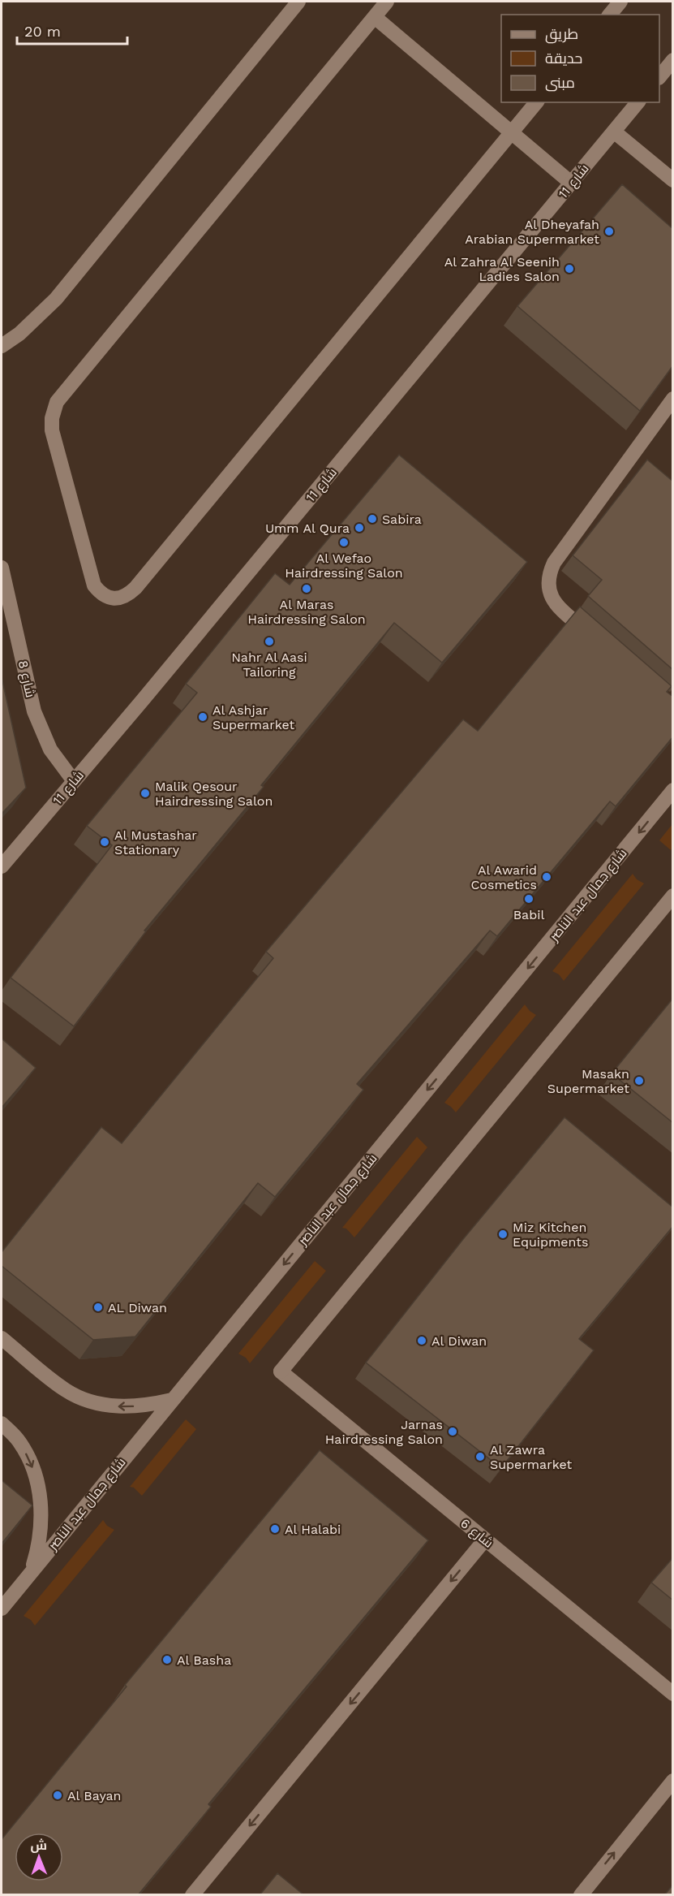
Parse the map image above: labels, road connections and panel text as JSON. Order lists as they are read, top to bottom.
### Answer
{
  "streets": {
    "street": [
      "شارع 11",
      "شارع 8",
      "شارع جمال عبد الناصر",
      "شارع 6"
    ]
  },
  "crossings": [
    ["شارع 11", "شارع 8"]
  ],
  "one_way": ["شارع جمال عبد الناصر"],
  "places": [
    "Al Dheyafah Arabian Supermarket",
    "Al Zahra Al Seenih Ladies Salon",
    "Sabira",
    "Umm Al Qura",
    "Al Wefao Hairdressing Salon",
    "Al Maras Hairdressing Salon",
    "Nahr Al Aasi Tailoring",
    "Al Ashjar Supermarket",
    "Malik Qesour Hairdressing Salon",
    "Al Mustashar Stationary",
    "Al Awarid Cosmetics",
    "Babil",
    "Masakn Supermarket",
    "Miz Kitchen Equipments",
    "AL Diwan",
    "Al Diwan",
    "Jarnas Hairdressing Salon",
    "Al Zawra Supermarket",
    "Al Halabi",
    "Al Basha",
    "Al Bayan"
  ],
  "legend": ["طريق", "حديقة", "مبنى"],
  "scale_bar": "20 m",
  "north": "top"
}
